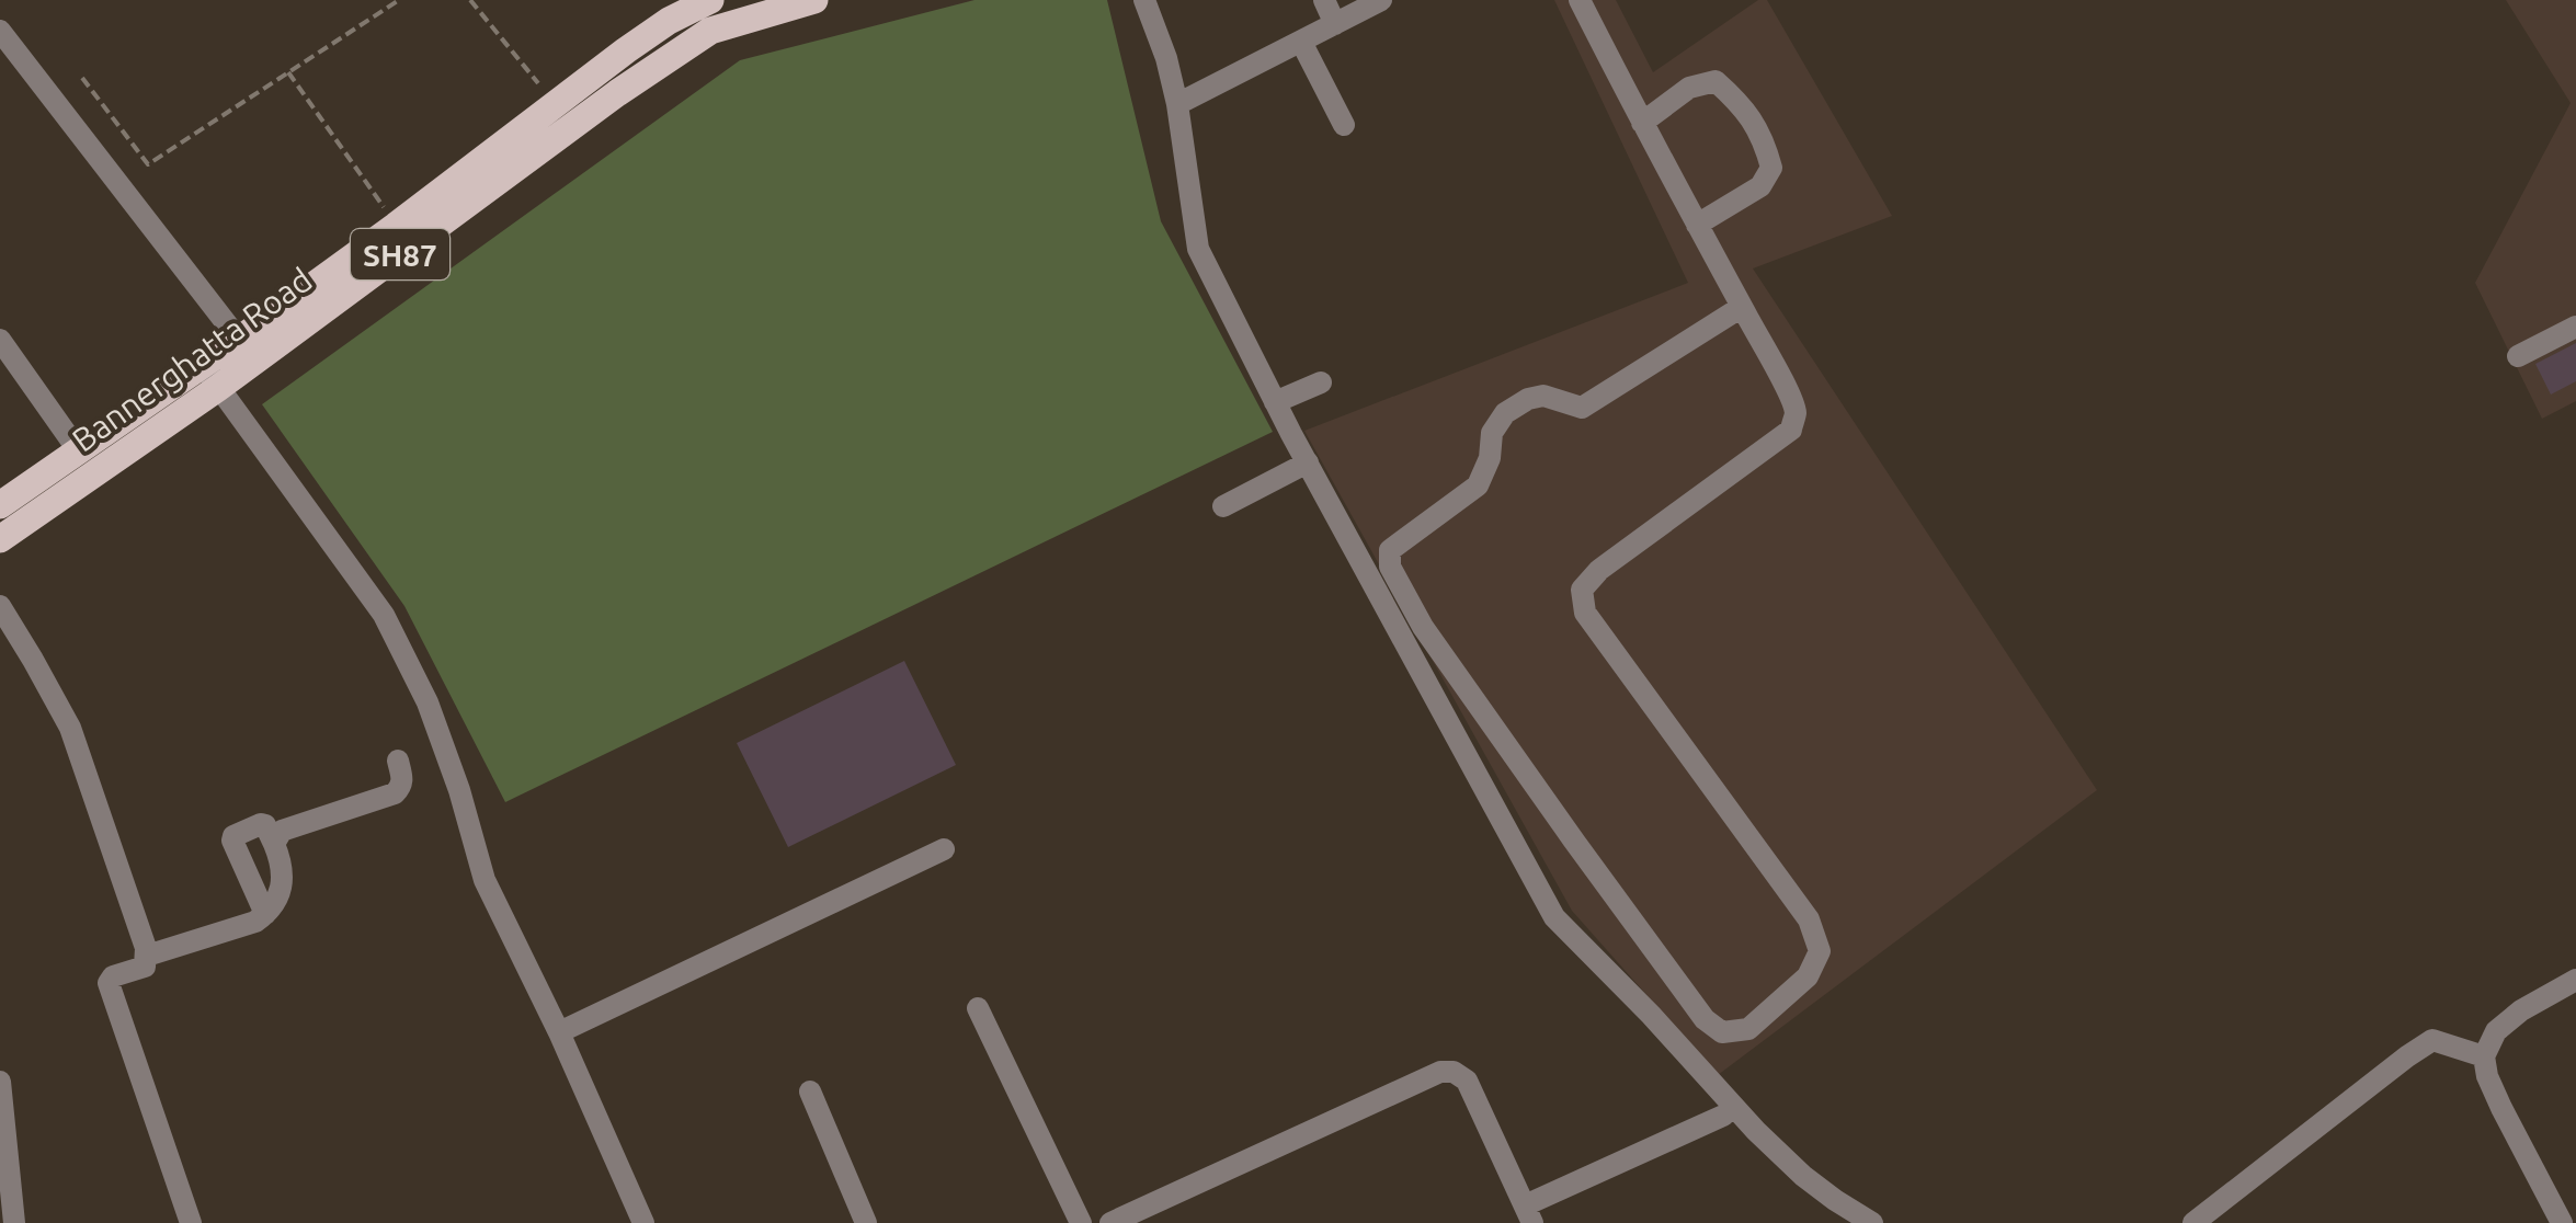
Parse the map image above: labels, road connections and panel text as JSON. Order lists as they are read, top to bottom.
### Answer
{
  "streets": {
    "main road": ["SH87", "Bannerghatta Road"]
  }
}
